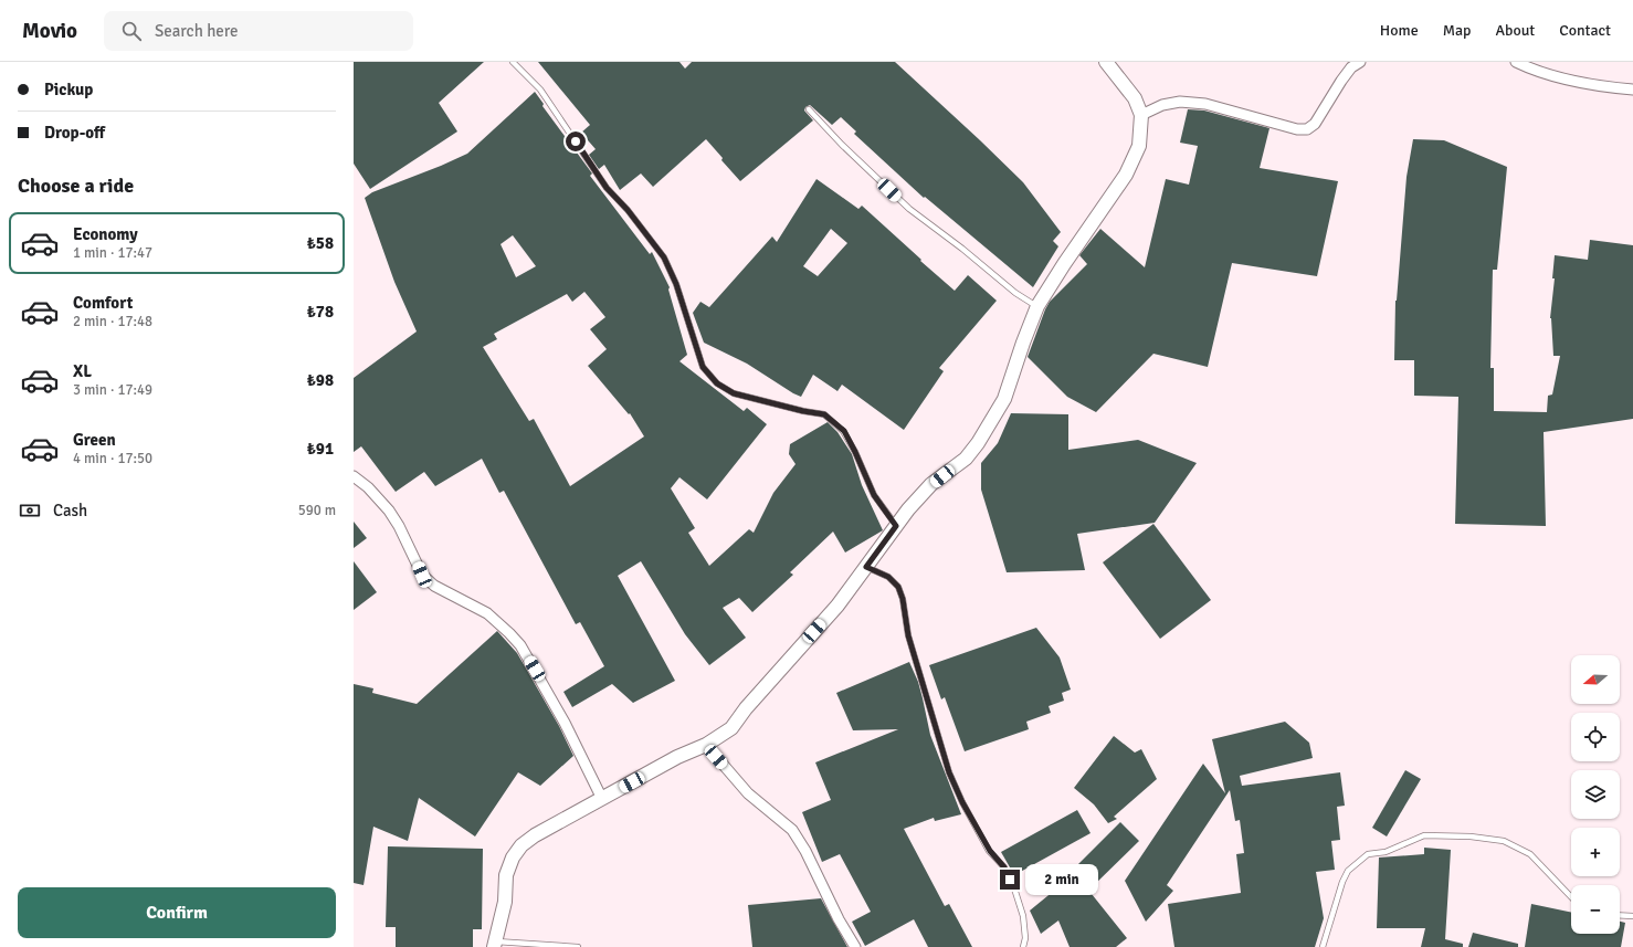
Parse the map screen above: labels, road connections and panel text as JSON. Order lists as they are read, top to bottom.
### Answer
{
  "north": "left",
  "page": {
    "header": "Movio",
    "search": "Search here",
    "nav": [
      "Home",
      "Map",
      "About",
      "Contact"
    ],
    "banner": ["Pickup", "Drop-off"],
    "heading": "Choose a ride",
    "list": [
      {
        "name": "Economy",
        "note": "1 min · 17:47",
        "value": "₺58"
      },
      {
        "name": "Comfort",
        "note": "2 min · 17:48",
        "value": "₺78"
      },
      {
        "name": "XL",
        "note": "3 min · 17:49",
        "value": "₺98"
      },
      {
        "name": "Green",
        "note": "4 min · 17:50",
        "value": "₺91"
      }
    ],
    "pay": ["Cash", "590 m"],
    "map_buttons": ["+", "−"],
    "bubble": "2 min",
    "buttons": "Confirm"
  }
}
